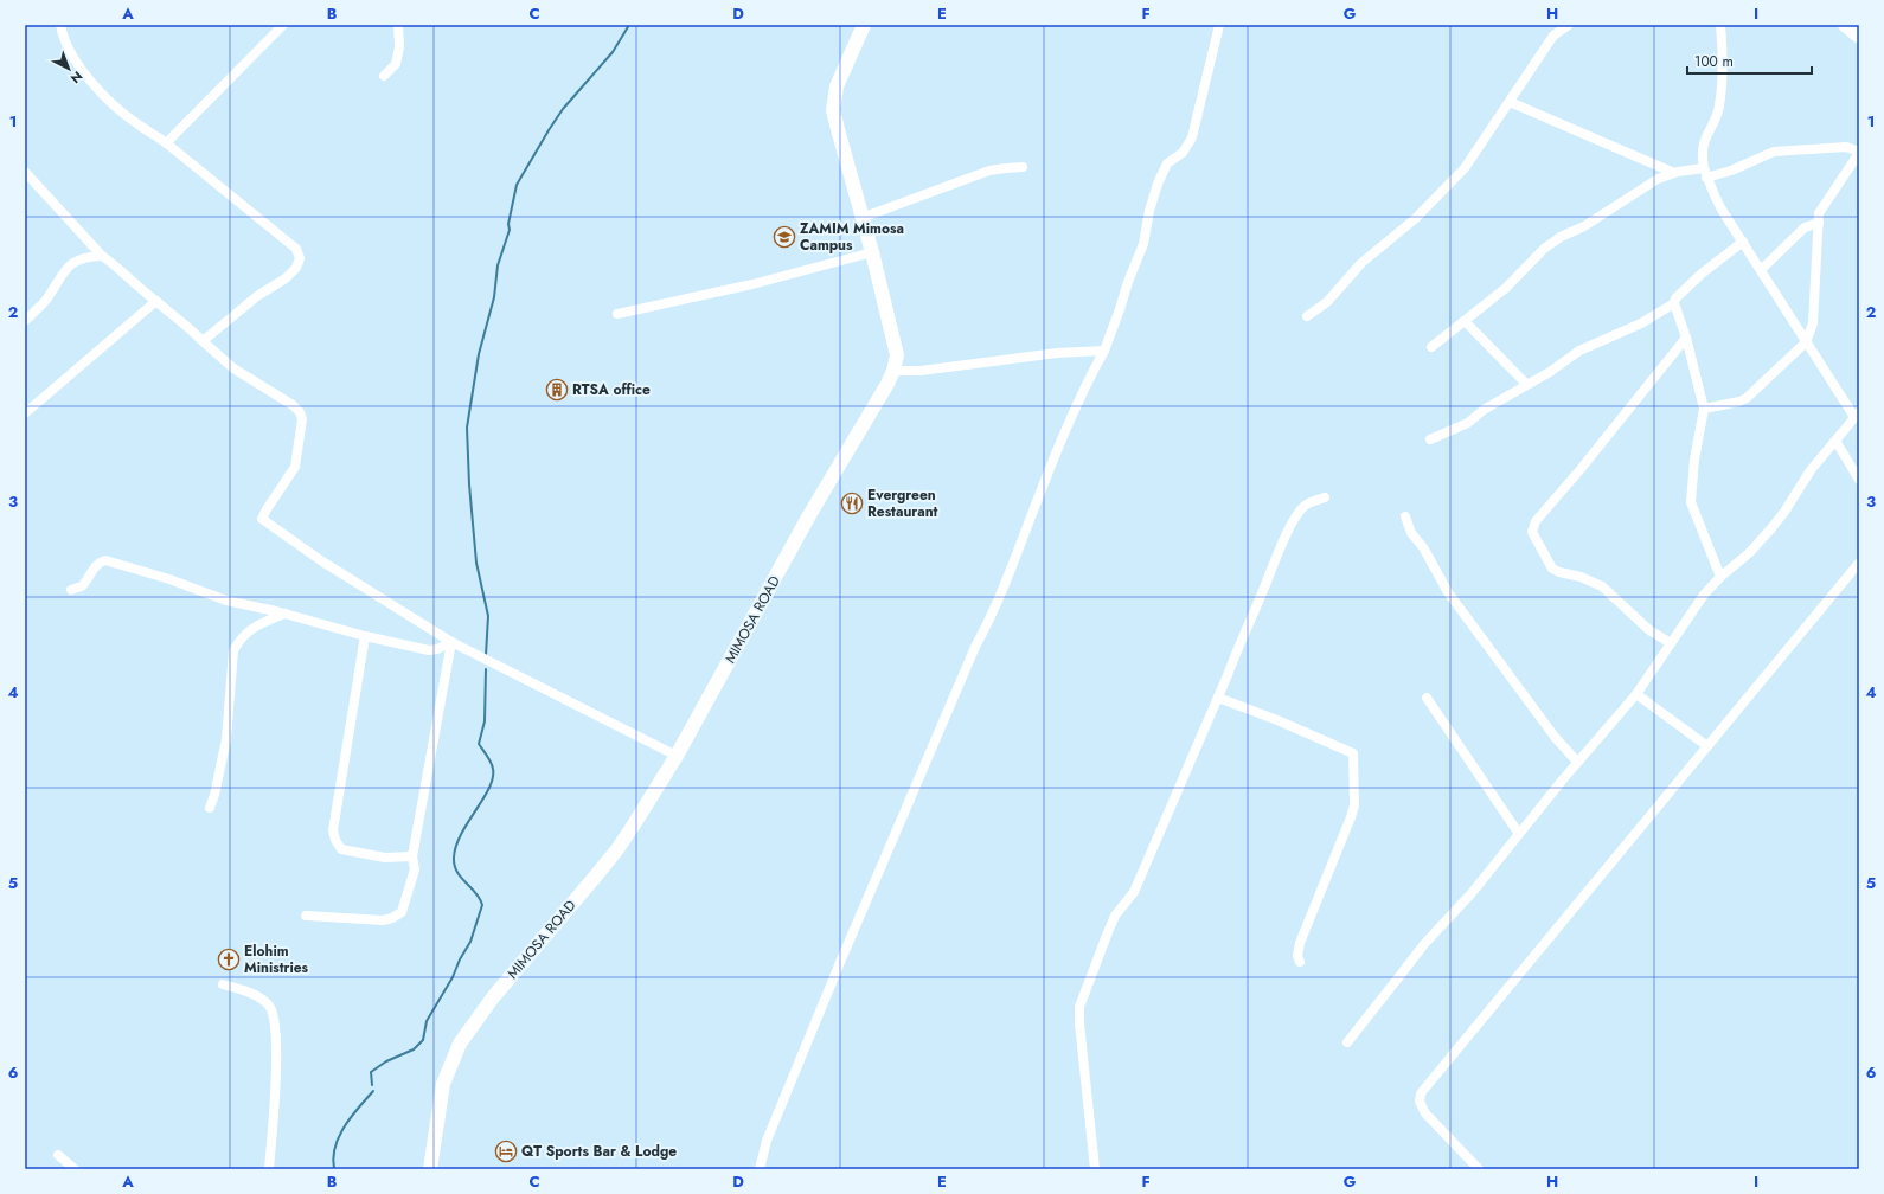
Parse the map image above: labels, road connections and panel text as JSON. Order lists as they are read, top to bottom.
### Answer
{
  "streets": {
    "street": ["MIMOSA ROAD"]
  },
  "places": {
    "school or university": ["ZAMIM Mimosa Campus"],
    "building": ["RTSA office"],
    "restaurant": ["Evergreen Restaurant"],
    "church": ["Elohim Ministries"],
    "hotel": ["QT Sports Bar & Lodge"]
  },
  "scale_bar": "100 m",
  "north": "bottom right",
  "grid": {
    "columns": [
      "A",
      "B",
      "C",
      "D",
      "E",
      "F",
      "G",
      "H",
      "I"
    ],
    "rows": [
      "1",
      "2",
      "3",
      "4",
      "5",
      "6"
    ]
  }
}
